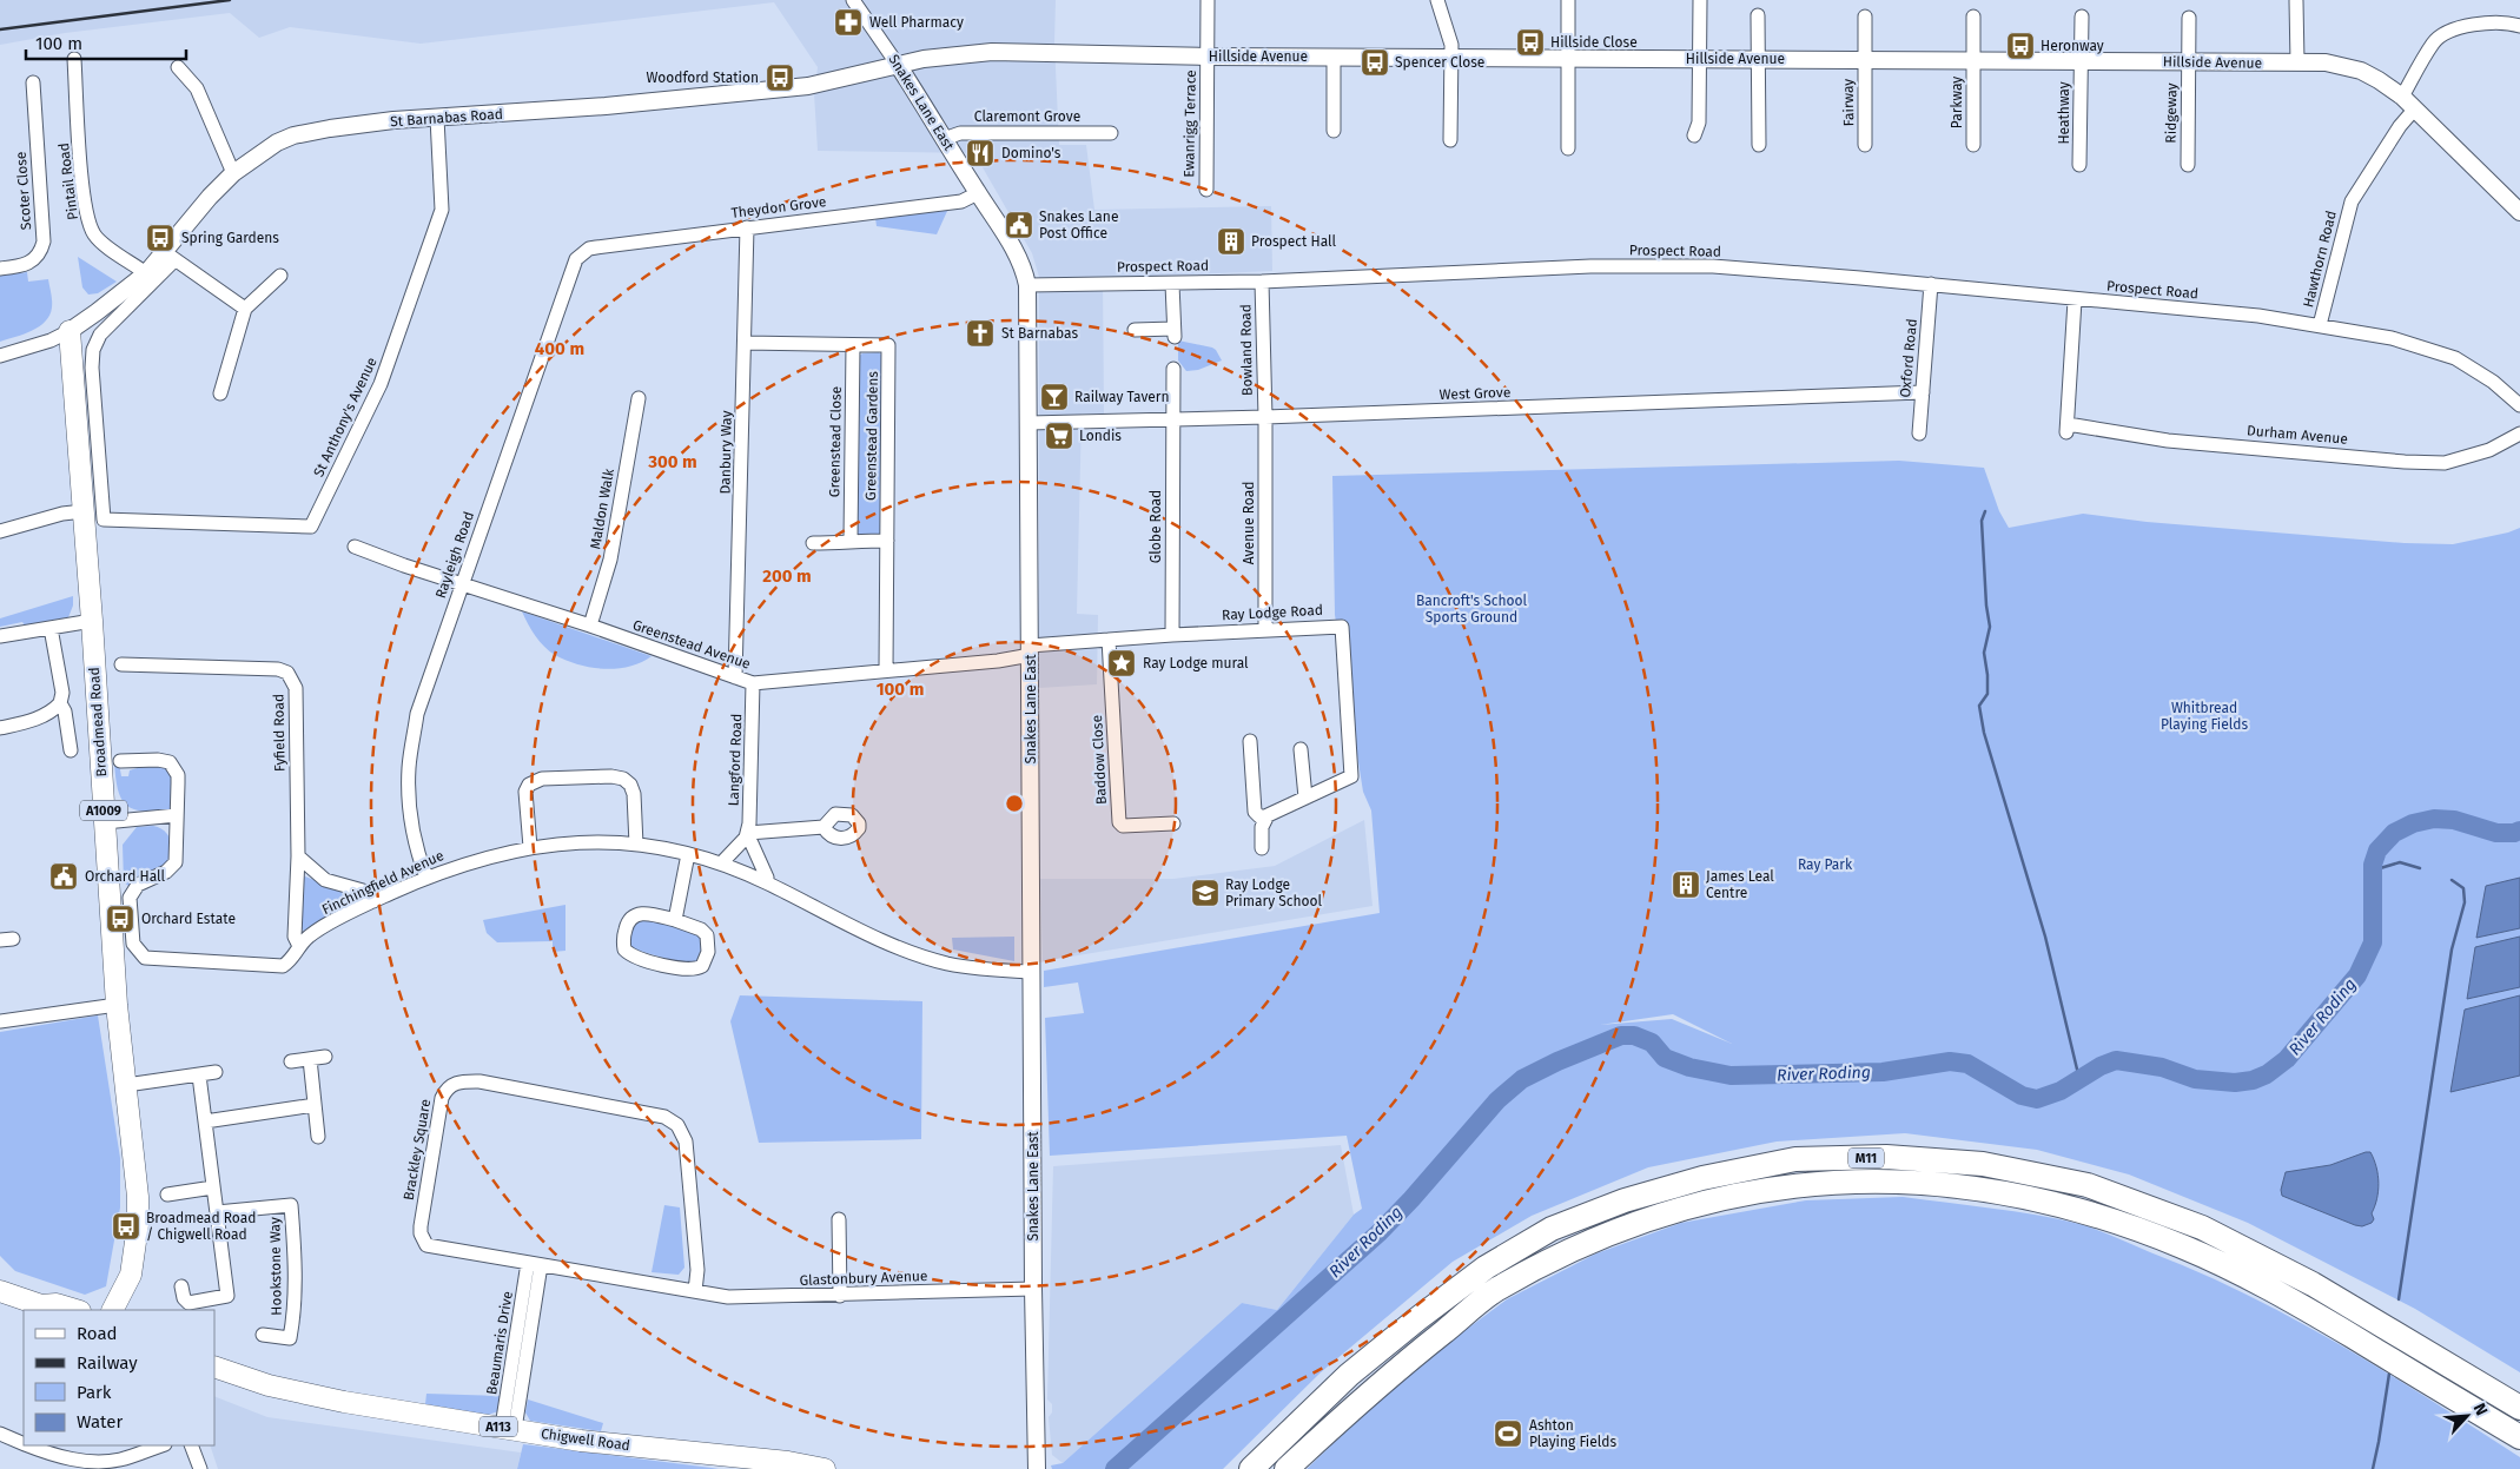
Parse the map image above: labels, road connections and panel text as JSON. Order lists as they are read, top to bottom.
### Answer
{
  "streets": {
    "highway": ["M11"],
    "main road": [
      "Broadmead Road",
      "A1009",
      "A113",
      "Chigwell Road"
    ],
    "street": [
      "Hillside Avenue",
      "Snakes Lane East",
      "Fairway",
      "Parkway",
      "Heathway",
      "Ridgeway",
      "Claremont Grove",
      "St Barnabas Road",
      "Ewanrigg Terrace",
      "Pintail Road",
      "Scoter Close",
      "Theydon Grove",
      "Prospect Road",
      "Hawthorn Road",
      "Bowland Road",
      "Oxford Road",
      "West Grove",
      "St Anthony's Avenue",
      "Durham Avenue",
      "Greenstead Gardens",
      "Greenstead Close",
      "Danbury Way",
      "Maldon Walk",
      "Avenue Road",
      "Globe Road",
      "Rayleigh Road",
      "Ray Lodge Road",
      "Greenstead Avenue",
      "Fyfield Road",
      "Langford Road",
      "Baddow Close",
      "Finchingfield Avenue",
      "Brackley Square",
      "Hookstone Way",
      "Glastonbury Avenue",
      "Beaumaris Drive"
    ]
  },
  "crossings": [
    ["Hillside Avenue", "Snakes Lane East"],
    ["Hillside Avenue", "Fairway"],
    ["Hillside Avenue", "Parkway"],
    ["Hillside Avenue", "Heathway"],
    ["Hillside Avenue", "Ridgeway"],
    ["Hillside Avenue", "St Barnabas Road"],
    ["Hillside Avenue", "Ewanrigg Terrace"],
    ["Hillside Avenue", "Hawthorn Road"],
    ["Snakes Lane East", "Claremont Grove"],
    ["Snakes Lane East", "St Barnabas Road"],
    ["Snakes Lane East", "Theydon Grove"],
    ["Snakes Lane East", "Prospect Road"],
    ["Snakes Lane East", "West Grove"],
    ["Snakes Lane East", "Ray Lodge Road"],
    ["Snakes Lane East", "Greenstead Avenue"],
    ["Snakes Lane East", "Finchingfield Avenue"],
    ["Snakes Lane East", "Glastonbury Avenue"],
    ["St Barnabas Road", "Pintail Road"],
    ["St Barnabas Road", "St Anthony's Avenue"],
    ["St Barnabas Road", "Broadmead Road"],
    ["Theydon Grove", "Danbury Way"],
    ["Theydon Grove", "Rayleigh Road"],
    ["Prospect Road", "Hawthorn Road"],
    ["Prospect Road", "Bowland Road"],
    ["Prospect Road", "Oxford Road"],
    ["Prospect Road", "Durham Avenue"],
    ["Bowland Road", "West Grove"],
    ["Bowland Road", "Avenue Road"],
    ["Oxford Road", "West Grove"],
    ["West Grove", "Avenue Road"],
    ["West Grove", "Globe Road"],
    ["St Anthony's Avenue", "Broadmead Road"],
    ["Greenstead Gardens", "Greenstead Close"],
    ["Greenstead Gardens", "Danbury Way"],
    ["Greenstead Gardens", "Greenstead Avenue"],
    ["Danbury Way", "Greenstead Avenue"],
    ["Maldon Walk", "Greenstead Avenue"],
    ["Avenue Road", "Ray Lodge Road"],
    ["Globe Road", "Ray Lodge Road"],
    ["Rayleigh Road", "Greenstead Avenue"],
    ["Rayleigh Road", "Finchingfield Avenue"],
    ["Ray Lodge Road", "Greenstead Avenue"],
    ["Ray Lodge Road", "Baddow Close"],
    ["Greenstead Avenue", "Langford Road"],
    ["Fyfield Road", "Finchingfield Avenue"],
    ["Brackley Square", "Glastonbury Avenue"],
    ["Brackley Square", "Beaumaris Drive"],
    ["Beaumaris Drive", "Chigwell Road"]
  ],
  "water": ["River Roding"],
  "parks": ["Bancroft's School Sports Ground", "Whitbread Playing Fields", "Ray Park"],
  "places": {
    "pharmacy": ["Well Pharmacy"],
    "bus stop": [
      "Hillside Close",
      "Heronway",
      "Spencer Close",
      "Woodford Station",
      "Spring Gardens",
      "Orchard Estate",
      "Broadmead Road / Chigwell Road"
    ],
    "restaurant": ["Domino's"],
    "public building": ["Snakes Lane Post Office", "Orchard Hall"],
    "building": ["Prospect Hall", "James Leal Centre"],
    "church": ["St Barnabas"],
    "bar": ["Railway Tavern"],
    "supermarket": ["Londis"],
    "place": ["Ray Lodge mural"],
    "school or university": ["Ray Lodge Primary School"],
    "sports": ["Ashton Playing Fields"]
  },
  "legend": [
    "Road",
    "Railway",
    "Park",
    "Water"
  ],
  "scale_bar": "100 m",
  "north": "top right",
  "rings": [
    "400 m",
    "300 m",
    "200 m",
    "100 m"
  ]
}
